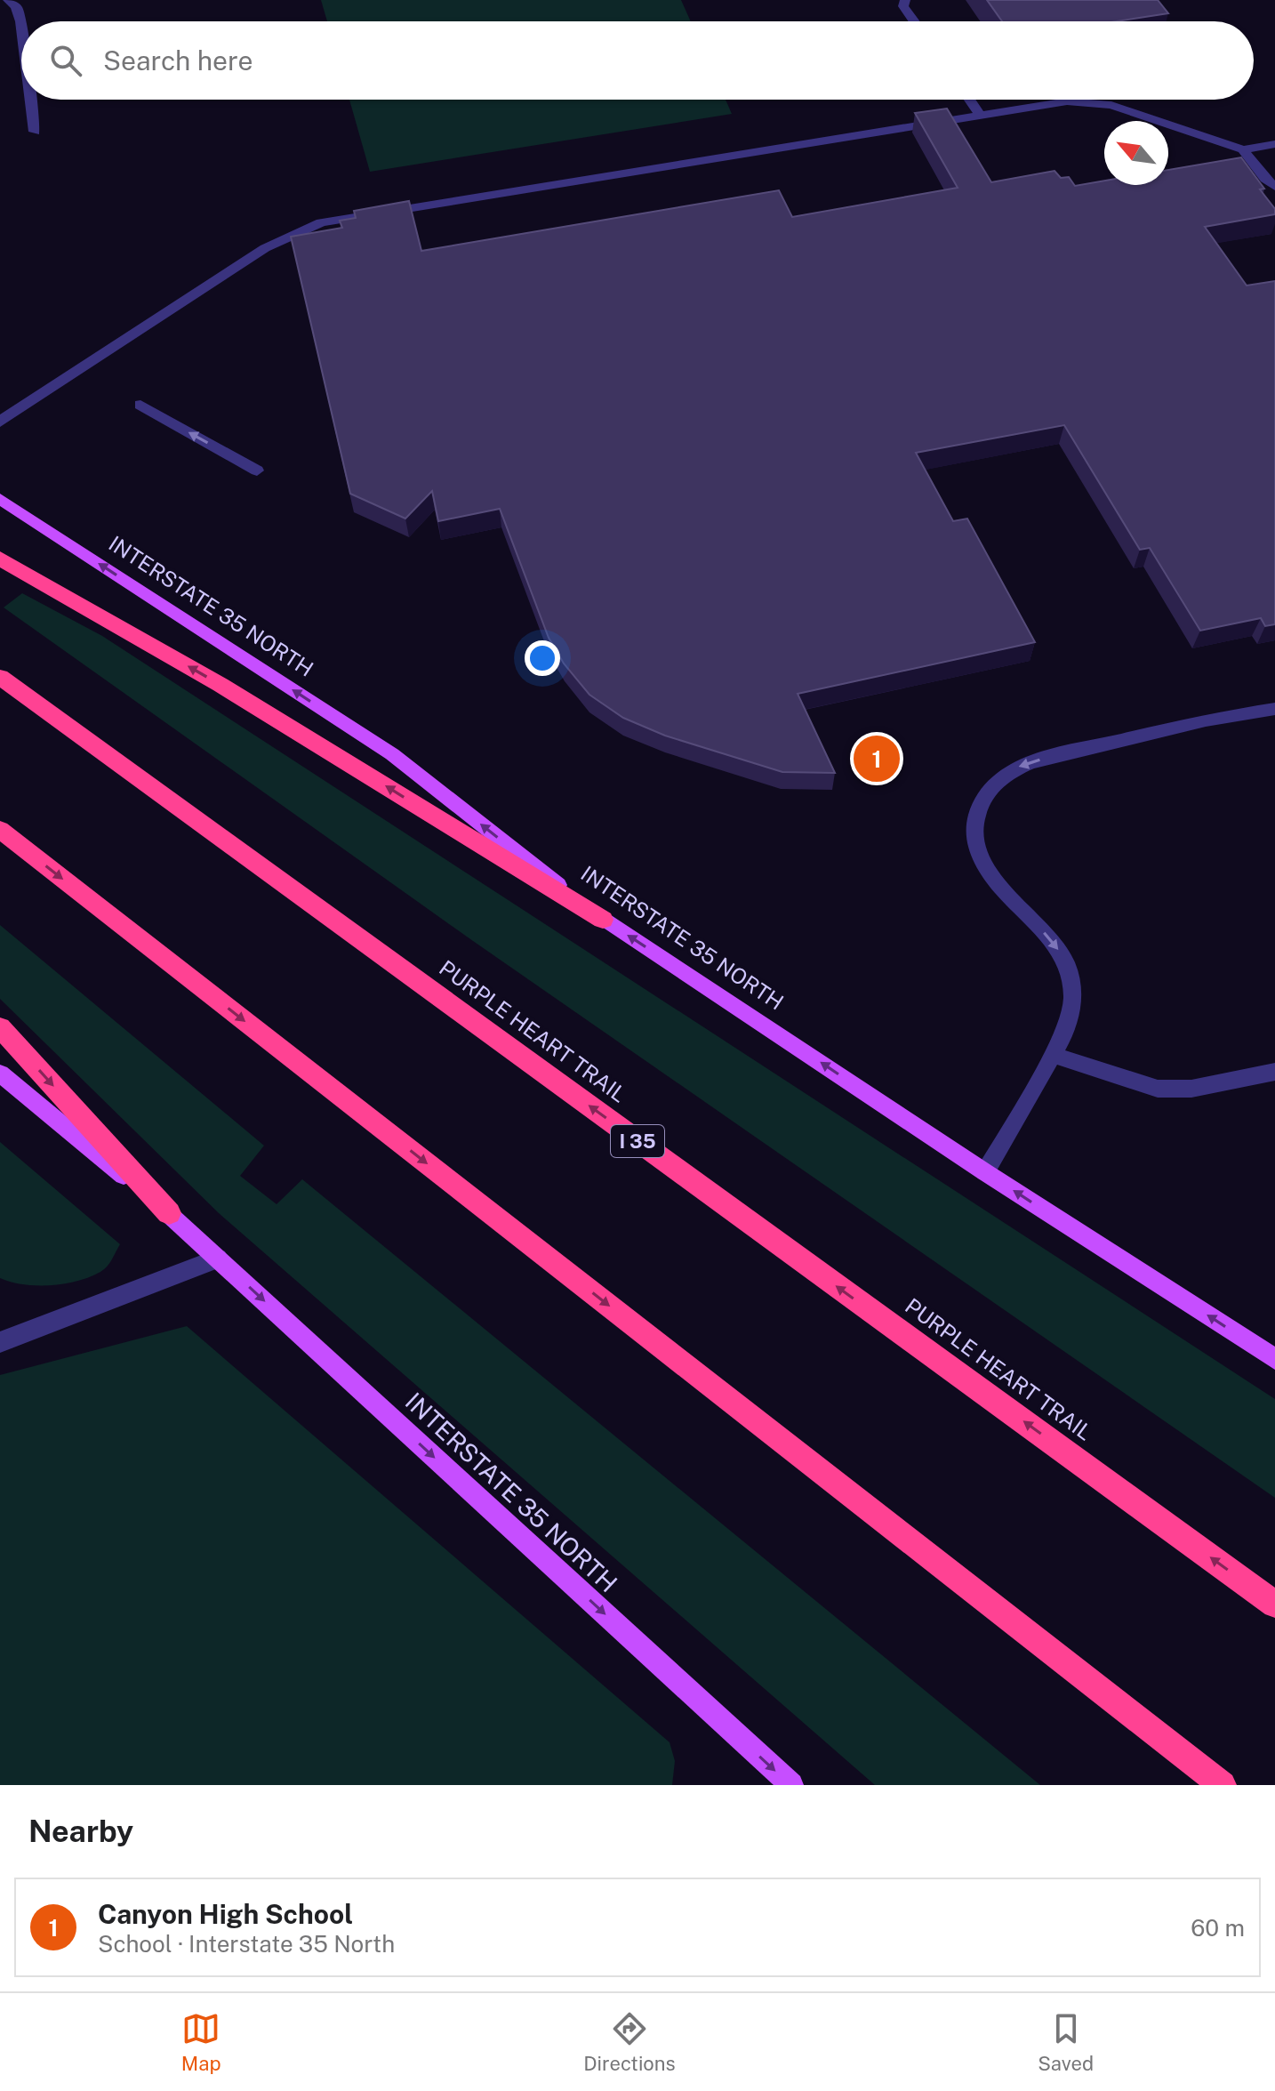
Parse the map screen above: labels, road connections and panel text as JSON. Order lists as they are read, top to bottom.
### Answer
{
  "streets": {
    "highway": ["PURPLE HEART TRAIL", "I 35"],
    "main road": ["INTERSTATE 35 NORTH"]
  },
  "north": "top left",
  "page": {
    "search": "Search here",
    "pins": "1",
    "heading": "Nearby",
    "list": [
      {
        "mark": "1",
        "name": "Canyon High School",
        "note": "School · Interstate 35 North",
        "value": "60 m"
      }
    ],
    "nav": ["Map", "Directions", "Saved"]
  }
}
